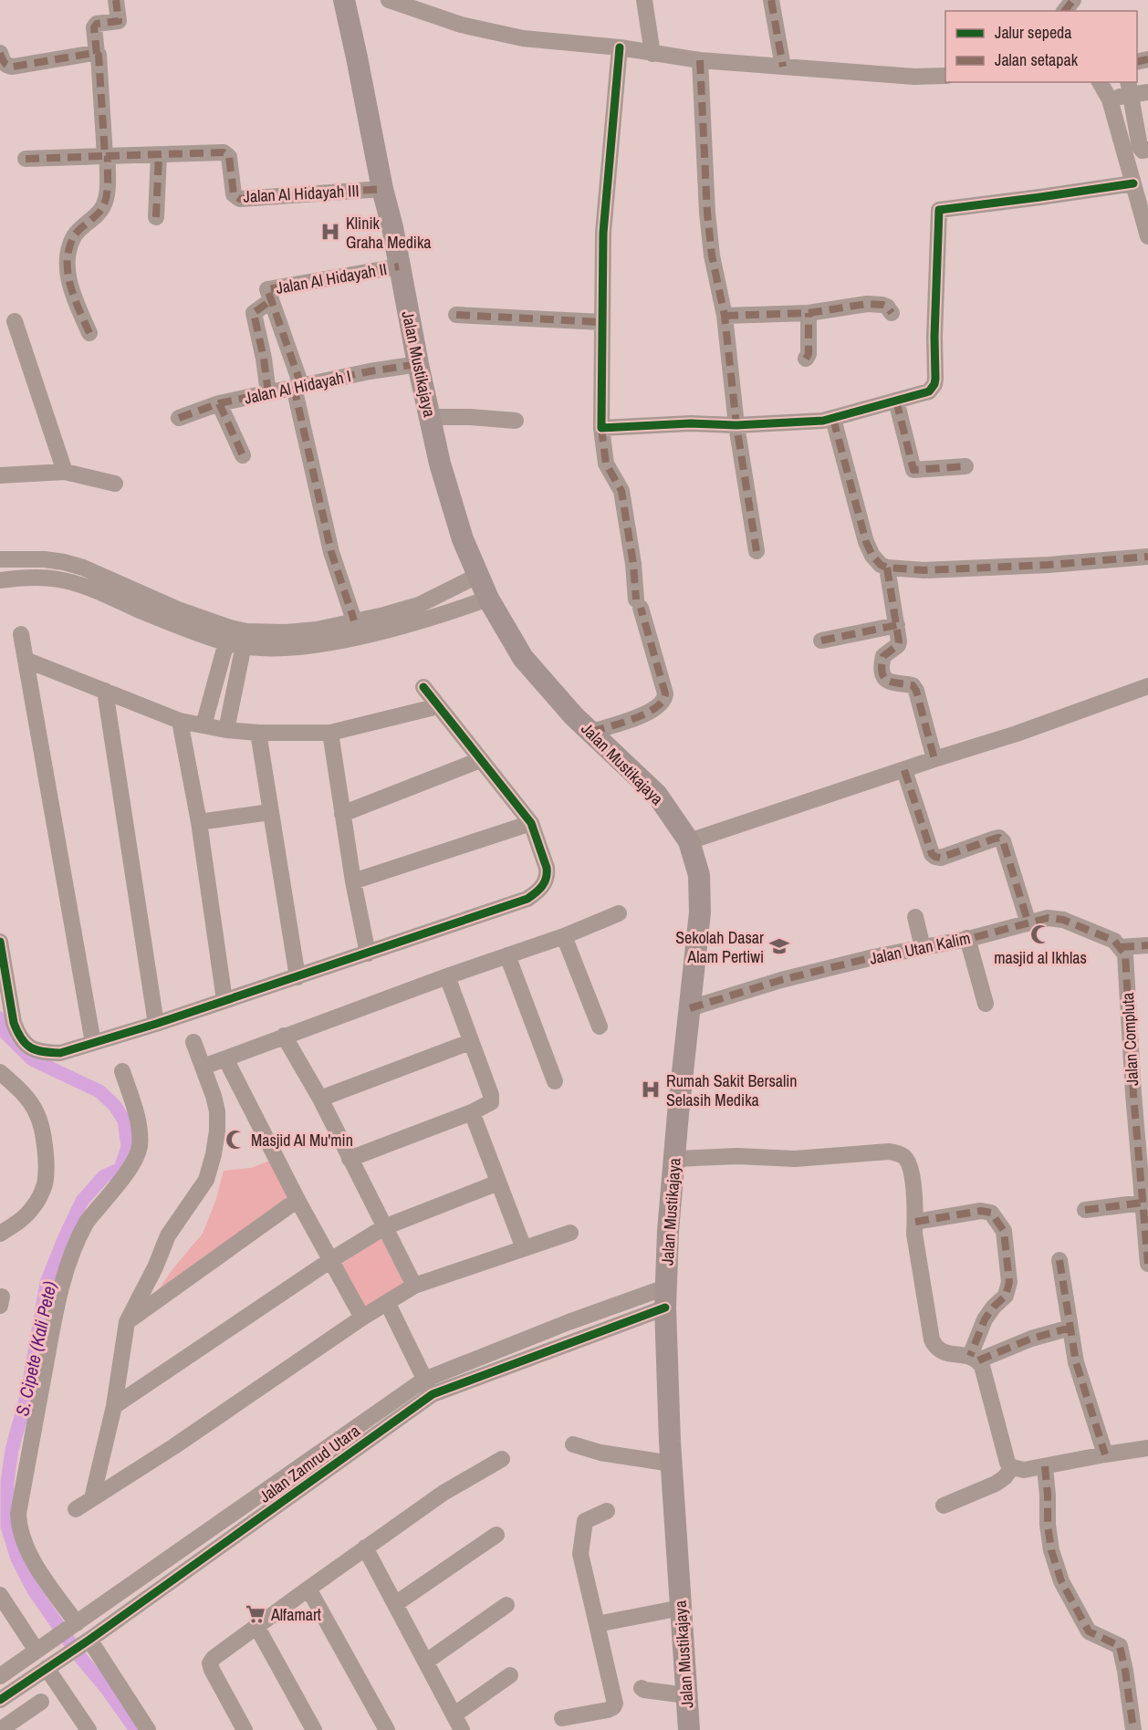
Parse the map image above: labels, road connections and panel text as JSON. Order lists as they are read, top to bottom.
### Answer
{
  "streets": {
    "main road": ["Jalan Mustikajaya"],
    "street": [
      "Jalan Al Hidayah III",
      "Jalan Al Hidayah II",
      "Jalan Al Hidayah I",
      "Jalan Utan Kalim",
      "Jalan Compluta",
      "Jalan Zamrud Utara"
    ]
  },
  "crossings": [
    ["Jalan Al Hidayah III", "Jalan Mustikajaya"],
    ["Jalan Al Hidayah II", "Jalan Mustikajaya"],
    ["Jalan Al Hidayah II", "Jalan Al Hidayah I"],
    ["Jalan Mustikajaya", "Jalan Al Hidayah I"],
    ["Jalan Mustikajaya", "Jalan Utan Kalim"],
    ["Jalan Mustikajaya", "Jalan Zamrud Utara"],
    ["Jalan Utan Kalim", "Jalan Compluta"]
  ],
  "water": ["S. Cipete (Kali Pete)"],
  "places": {
    "hospital": ["Klinik Graha Medika", "Rumah Sakit Bersalin Selasih Medika"],
    "mosque": ["masjid al Ikhlas", "Masjid Al Mu'min"],
    "school or university": ["Sekolah Dasar Alam Pertiwi"],
    "supermarket": ["Alfamart"]
  },
  "legend": ["Jalur sepeda", "Jalan setapak"]
}
